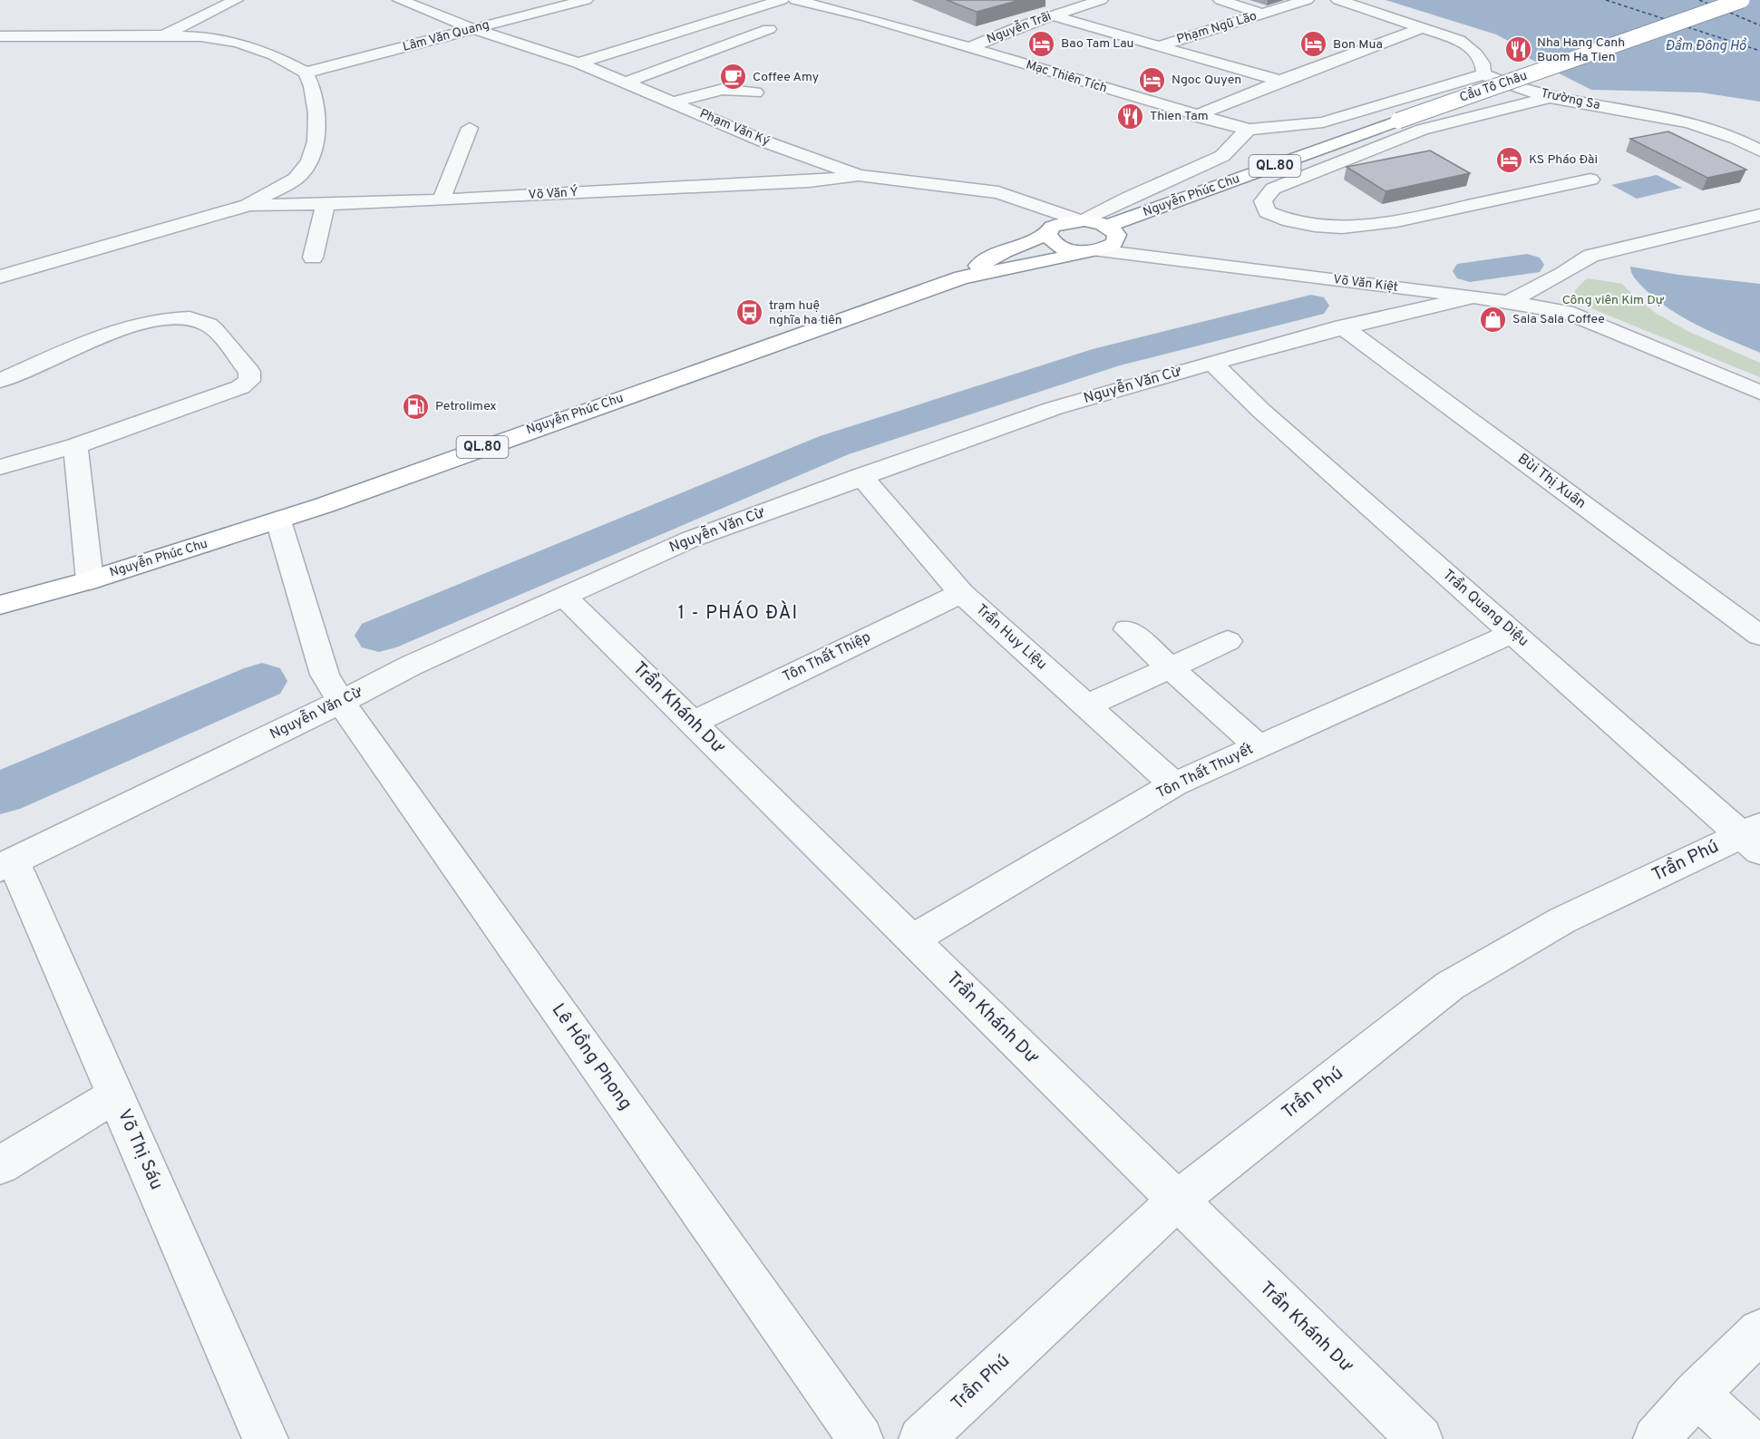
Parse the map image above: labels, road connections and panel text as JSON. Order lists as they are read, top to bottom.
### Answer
{
  "streets": {
    "highway": ["Cầu Tô Châu", "QL.80", "Nguyễn Phúc Chu"],
    "street": [
      "Nguyễn Trãi",
      "Phạm Ngũ Lão",
      "Lâm Văn Quang",
      "Mạc Thiên Tích",
      "Trường Sa",
      "Phạm Văn Ký",
      "Võ Văn Ý",
      "Võ Văn Kiệt",
      "Nguyễn Văn Cừ",
      "Bùi Thị Xuân",
      "Trần Quang Diệu",
      "Trần Huy Liệu",
      "Tôn Thất Thiệp",
      "Trần Khánh Dư",
      "Tôn Thất Thuyết",
      "Trần Phú",
      "Lê Hồng Phong",
      "Võ Thị Sáu"
    ]
  },
  "crossings": [
    ["Nguyễn Trãi", "Mạc Thiên Tích"],
    ["Lâm Văn Quang", "Phạm Văn Ký"],
    ["Mạc Thiên Tích", "Trường Sa"],
    ["Cầu Tô Châu", "Nguyễn Phúc Chu"],
    ["Phạm Văn Ký", "Võ Văn Ý"],
    ["Phạm Văn Ký", "Nguyễn Phúc Chu"],
    ["Nguyễn Phúc Chu", "Võ Văn Kiệt"],
    ["Nguyễn Phúc Chu", "Lê Hồng Phong"],
    ["Võ Văn Kiệt", "Nguyễn Văn Cừ"],
    ["Nguyễn Văn Cừ", "Bùi Thị Xuân"],
    ["Nguyễn Văn Cừ", "Trần Quang Diệu"],
    ["Nguyễn Văn Cừ", "Trần Huy Liệu"],
    ["Nguyễn Văn Cừ", "Trần Khánh Dư"],
    ["Nguyễn Văn Cừ", "Lê Hồng Phong"],
    ["Nguyễn Văn Cừ", "Võ Thị Sáu"],
    ["Trần Quang Diệu", "Tôn Thất Thuyết"],
    ["Trần Quang Diệu", "Trần Phú"],
    ["Trần Huy Liệu", "Tôn Thất Thiệp"],
    ["Trần Huy Liệu", "Tôn Thất Thuyết"],
    ["Tôn Thất Thiệp", "Trần Khánh Dư"],
    ["Trần Khánh Dư", "Tôn Thất Thuyết"],
    ["Trần Khánh Dư", "Trần Phú"]
  ],
  "districts": ["1 - PHÁO ĐÀI"],
  "water": ["Đầm Đông Hồ"],
  "parks": ["Công viên Kim Dự"],
  "places": {
    "hotel": [
      "Bao Tam Lau",
      "Bon Mua",
      "Ngoc Quyen",
      "KS Pháo Đài"
    ],
    "restaurant": ["Nha Hang Canh Buom Ha Tien", "Thien Tam"],
    "cafe": ["Coffee Amy"],
    "bus stop": ["trạm huệ nghĩa ha tiên"],
    "shop": ["Sala Sala Coffee"],
    "fuel station": ["Petrolimex"]
  }
}
